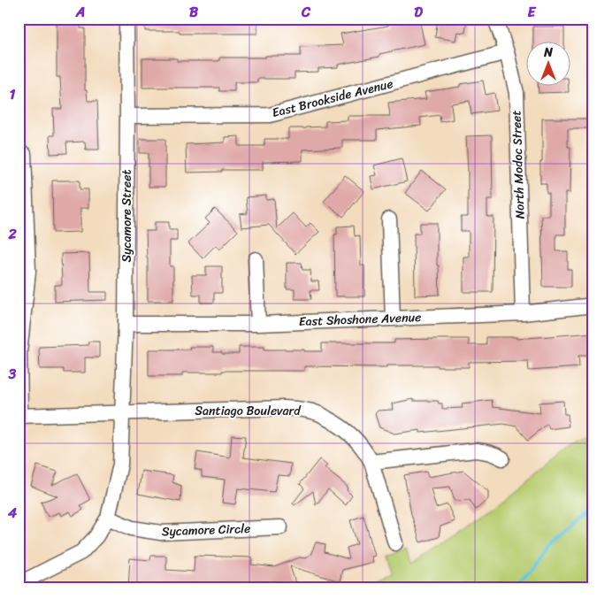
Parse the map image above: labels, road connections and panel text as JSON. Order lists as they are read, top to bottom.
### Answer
{
  "streets": {
    "street": [
      "East Brookside Avenue",
      "North Modoc Street",
      "Sycamore Street",
      "East Shoshone Avenue",
      "Santiago Boulevard",
      "Sycamore Circle"
    ]
  },
  "crossings": [
    ["East Brookside Avenue", "North Modoc Street"],
    ["East Brookside Avenue", "Sycamore Street"],
    ["North Modoc Street", "East Shoshone Avenue"],
    ["Sycamore Street", "East Shoshone Avenue"],
    ["Sycamore Street", "Santiago Boulevard"]
  ],
  "north": "top",
  "grid": {
    "columns": [
      "A",
      "B",
      "C",
      "D",
      "E"
    ],
    "rows": [
      "1",
      "2",
      "3",
      "4"
    ]
  }
}
